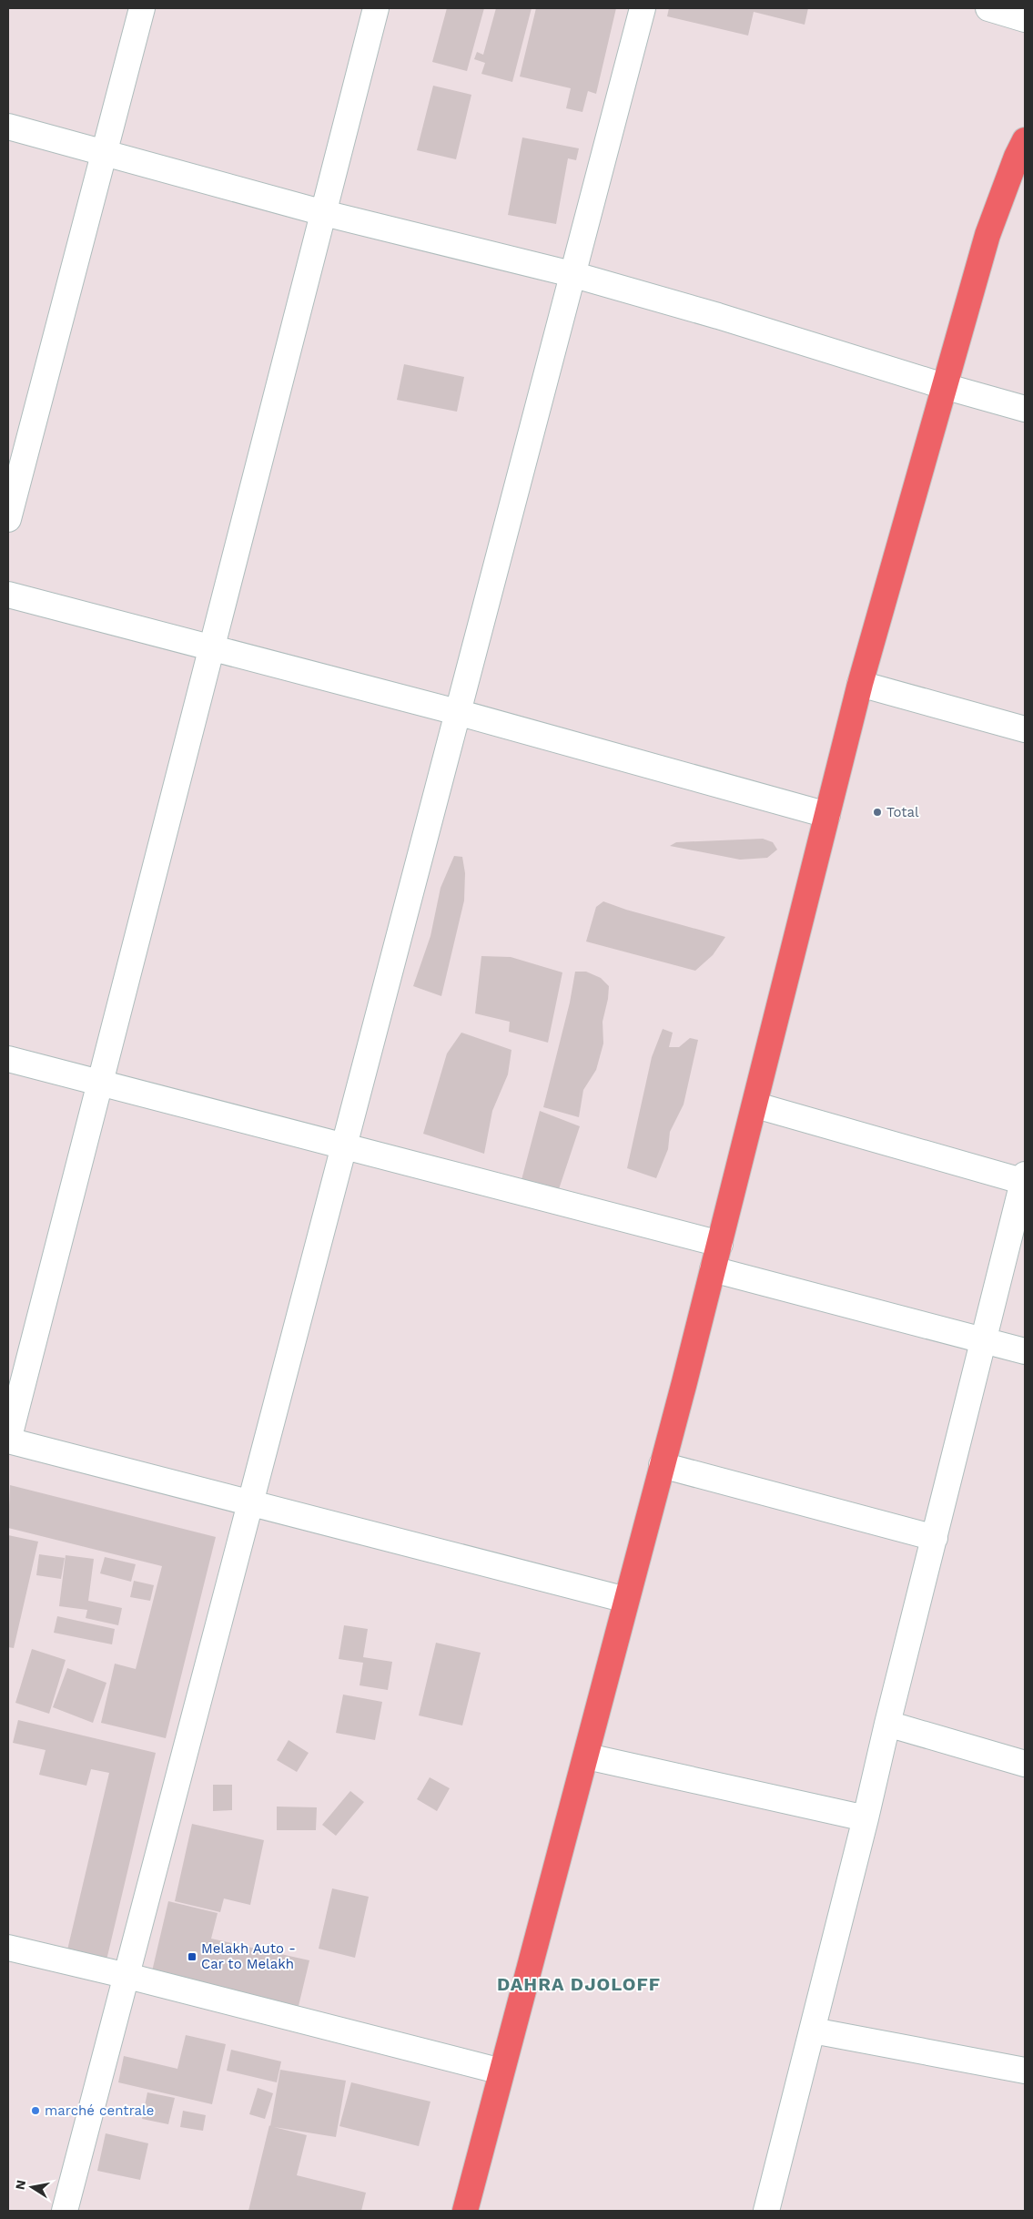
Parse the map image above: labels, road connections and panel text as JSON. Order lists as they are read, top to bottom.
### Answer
{
  "districts": ["DAHRA DJOLOFF"],
  "places": {
    "other": ["Total", "marché centrale"],
    "transit": ["Melakh Auto - Car to Melakh"]
  },
  "north": "left"
}
